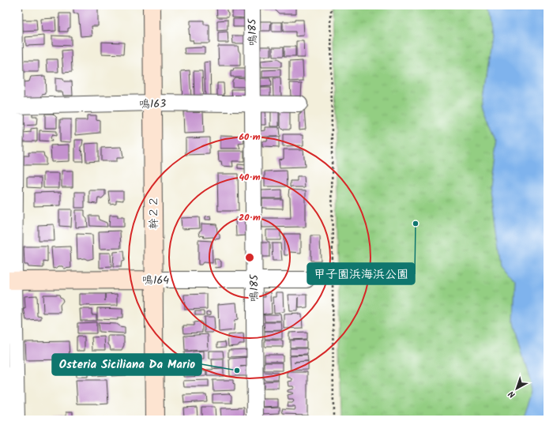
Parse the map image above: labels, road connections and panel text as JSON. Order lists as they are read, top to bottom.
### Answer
{
  "streets": {
    "street": [
      "鳴185",
      "鳴163",
      "幹２２",
      "鳴164"
    ]
  },
  "crossings": [
    ["鳴185", "鳴163"],
    ["鳴185", "鳴164"],
    ["鳴163", "幹２２"],
    ["幹２２", "鳴164"]
  ],
  "places": ["甲子園浜海浜公園", "Osteria Siciliana Da Mario"],
  "north": "bottom left",
  "rings": ["60 m", "40 m", "20 m"]
}
